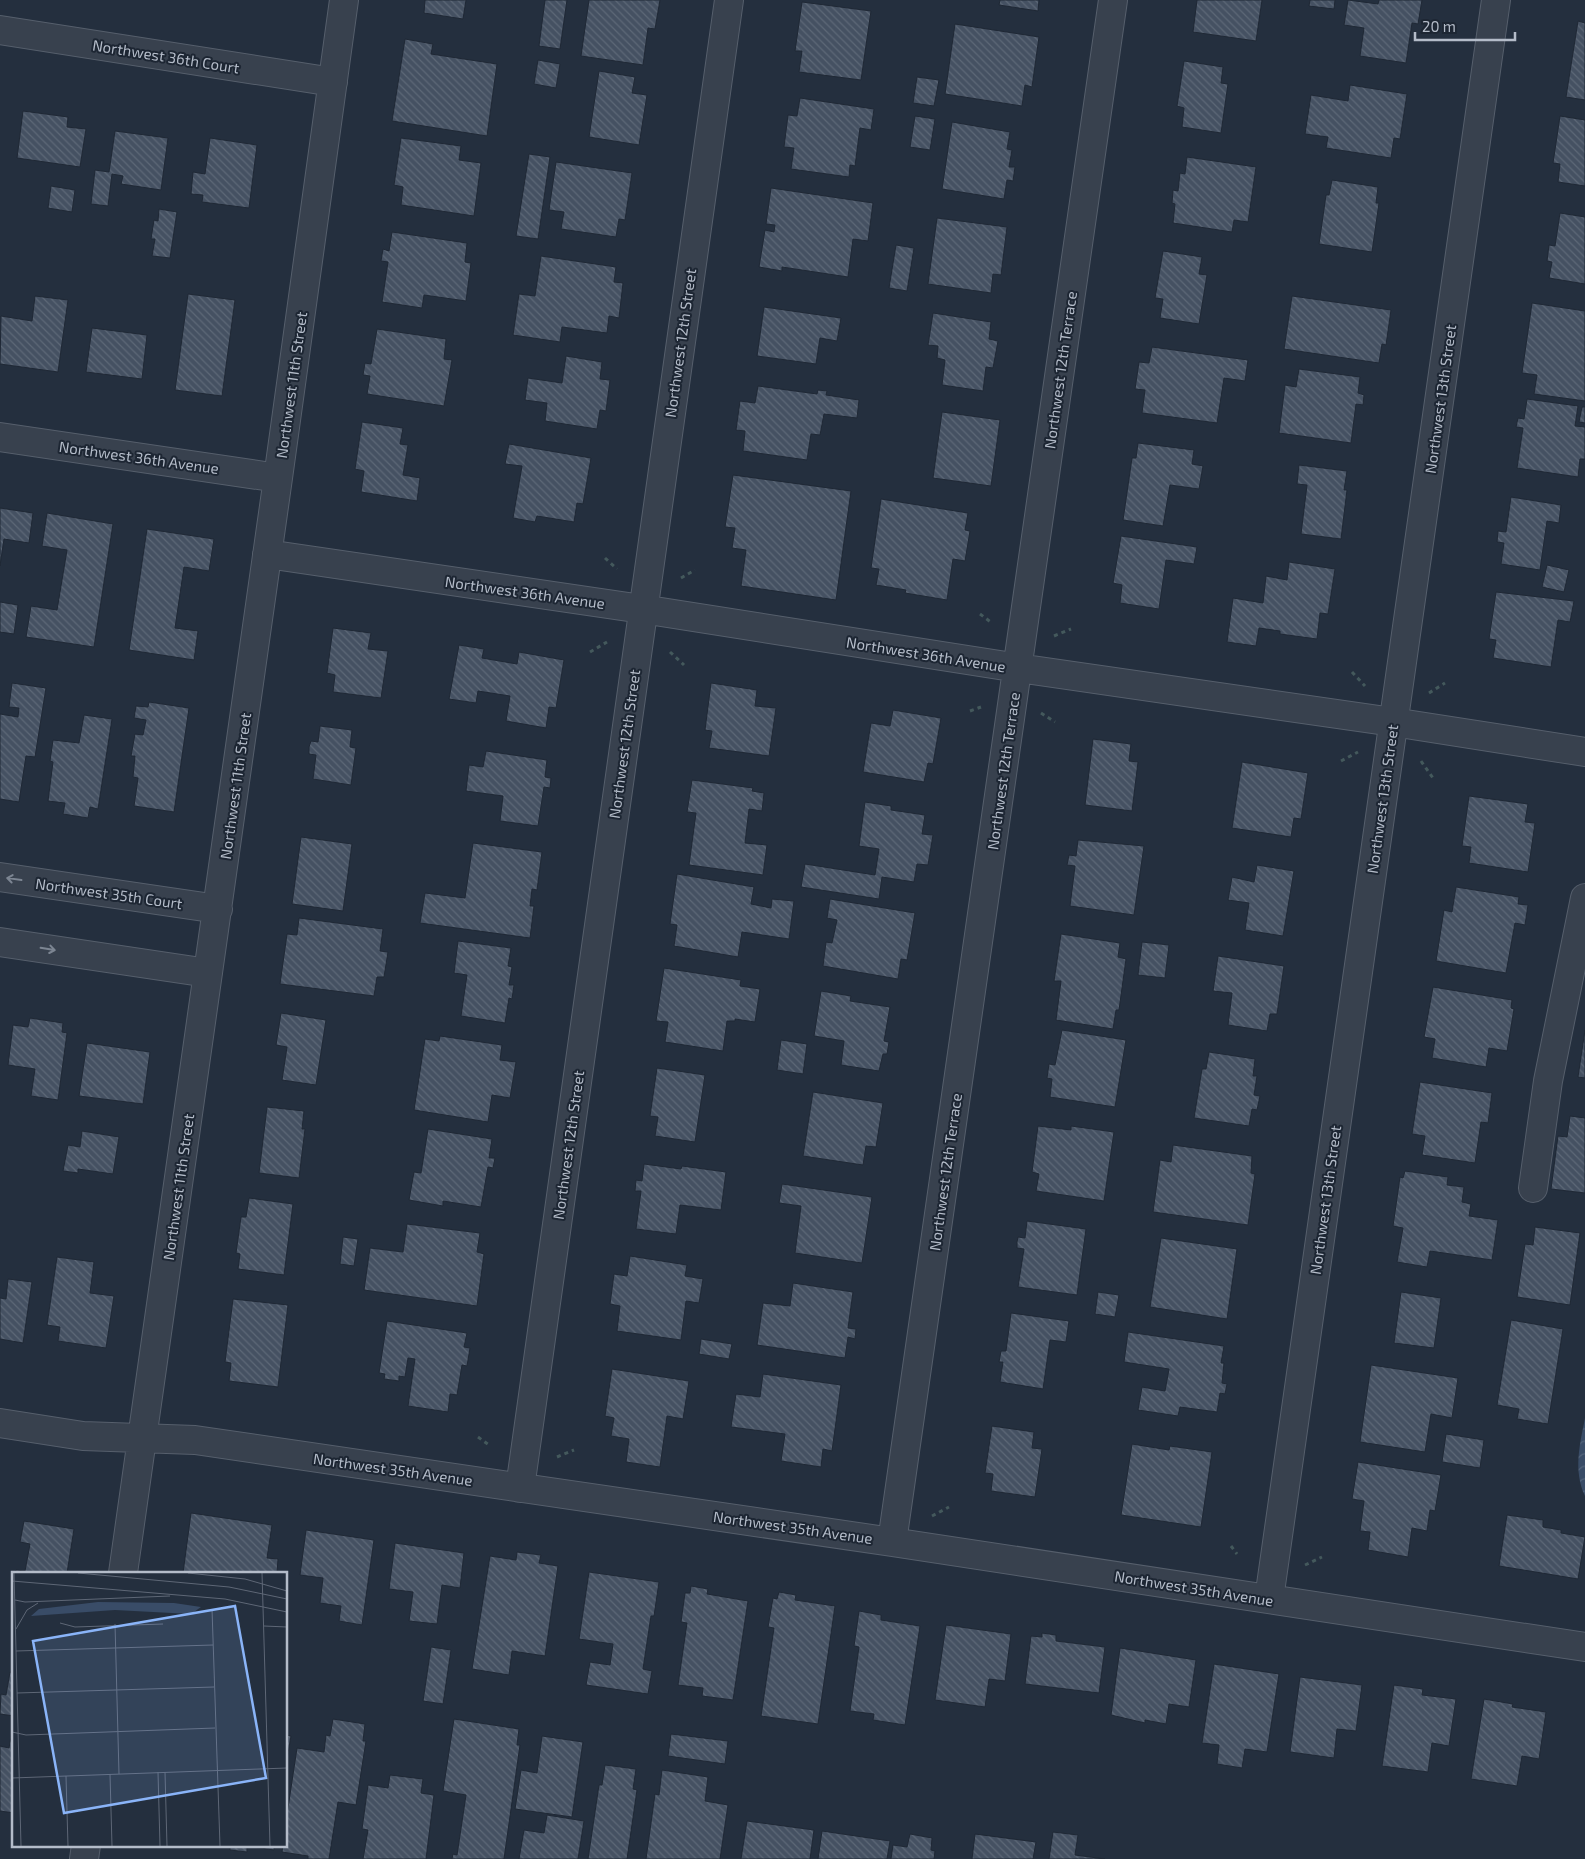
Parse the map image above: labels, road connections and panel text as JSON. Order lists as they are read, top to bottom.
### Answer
{
  "streets": {
    "street": [
      "Northwest 36th Court",
      "Northwest 12th Street",
      "Northwest 12th Terrace",
      "Northwest 11th Street",
      "Northwest 13th Street",
      "Northwest 36th Avenue",
      "Northwest 35th Court",
      "Northwest 35th Avenue"
    ]
  },
  "crossings": [
    ["Northwest 36th Court", "Northwest 11th Street"],
    ["Northwest 12th Street", "Northwest 36th Avenue"],
    ["Northwest 12th Street", "Northwest 35th Avenue"],
    ["Northwest 12th Terrace", "Northwest 36th Avenue"],
    ["Northwest 12th Terrace", "Northwest 35th Avenue"],
    ["Northwest 11th Street", "Northwest 36th Avenue"],
    ["Northwest 11th Street", "Northwest 35th Court"],
    ["Northwest 11th Street", "Northwest 35th Avenue"],
    ["Northwest 13th Street", "Northwest 36th Avenue"],
    ["Northwest 13th Street", "Northwest 35th Avenue"]
  ],
  "scale_bar": "20 m"
}
